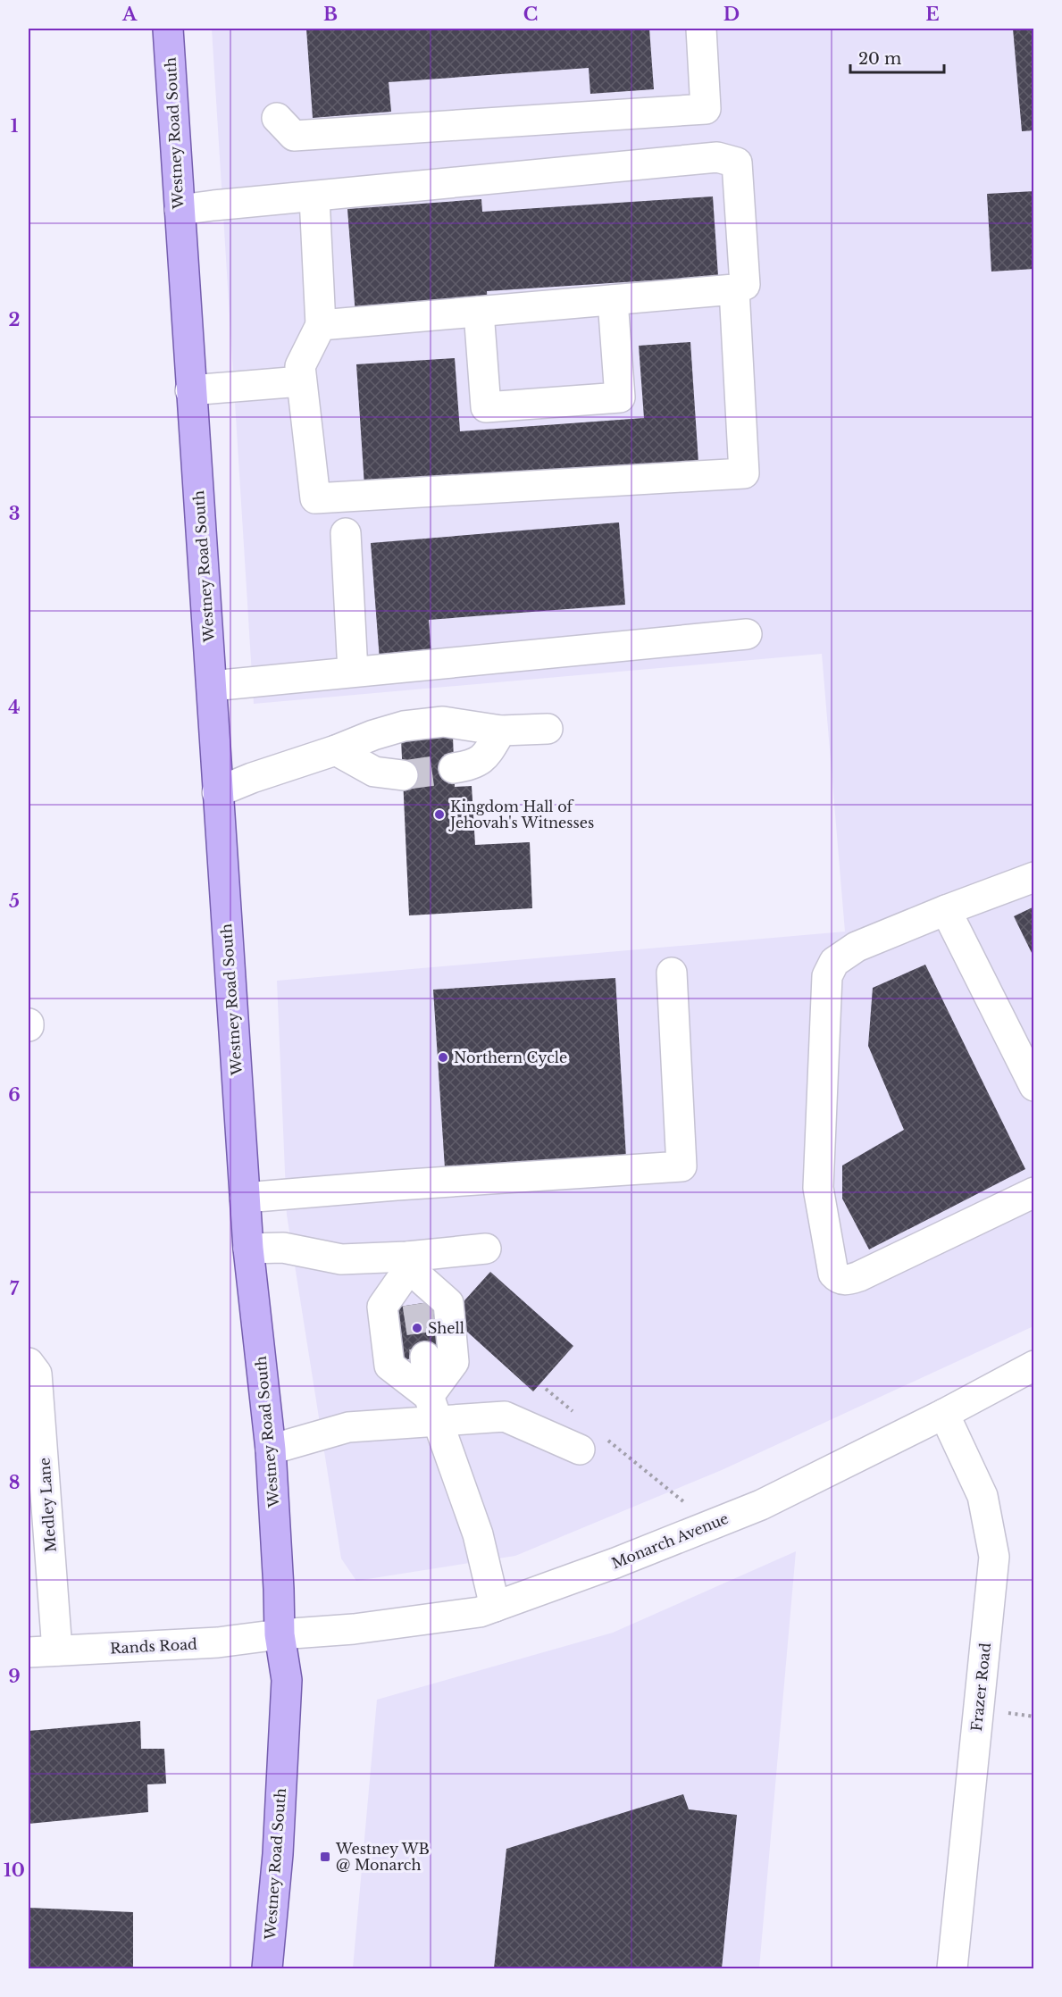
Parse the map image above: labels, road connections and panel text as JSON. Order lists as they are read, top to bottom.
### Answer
{
  "streets": {
    "main road": ["Westney Road South"],
    "street": [
      "Medley Lane",
      "Monarch Avenue",
      "Rands Road",
      "Frazer Road"
    ]
  },
  "crossings": [
    ["Westney Road South", "Monarch Avenue"],
    ["Westney Road South", "Rands Road"],
    ["Medley Lane", "Rands Road"],
    ["Monarch Avenue", "Rands Road"],
    ["Monarch Avenue", "Frazer Road"]
  ],
  "places": {
    "other": ["Kingdom Hall of Jehovah's Witnesses", "Northern Cycle", "Shell"],
    "transit": ["Westney WB @ Monarch"]
  },
  "scale_bar": "20 m",
  "grid": {
    "columns": [
      "A",
      "B",
      "C",
      "D",
      "E"
    ],
    "rows": [
      "1",
      "2",
      "3",
      "4",
      "5",
      "6",
      "7",
      "8",
      "9",
      "10"
    ]
  }
}
